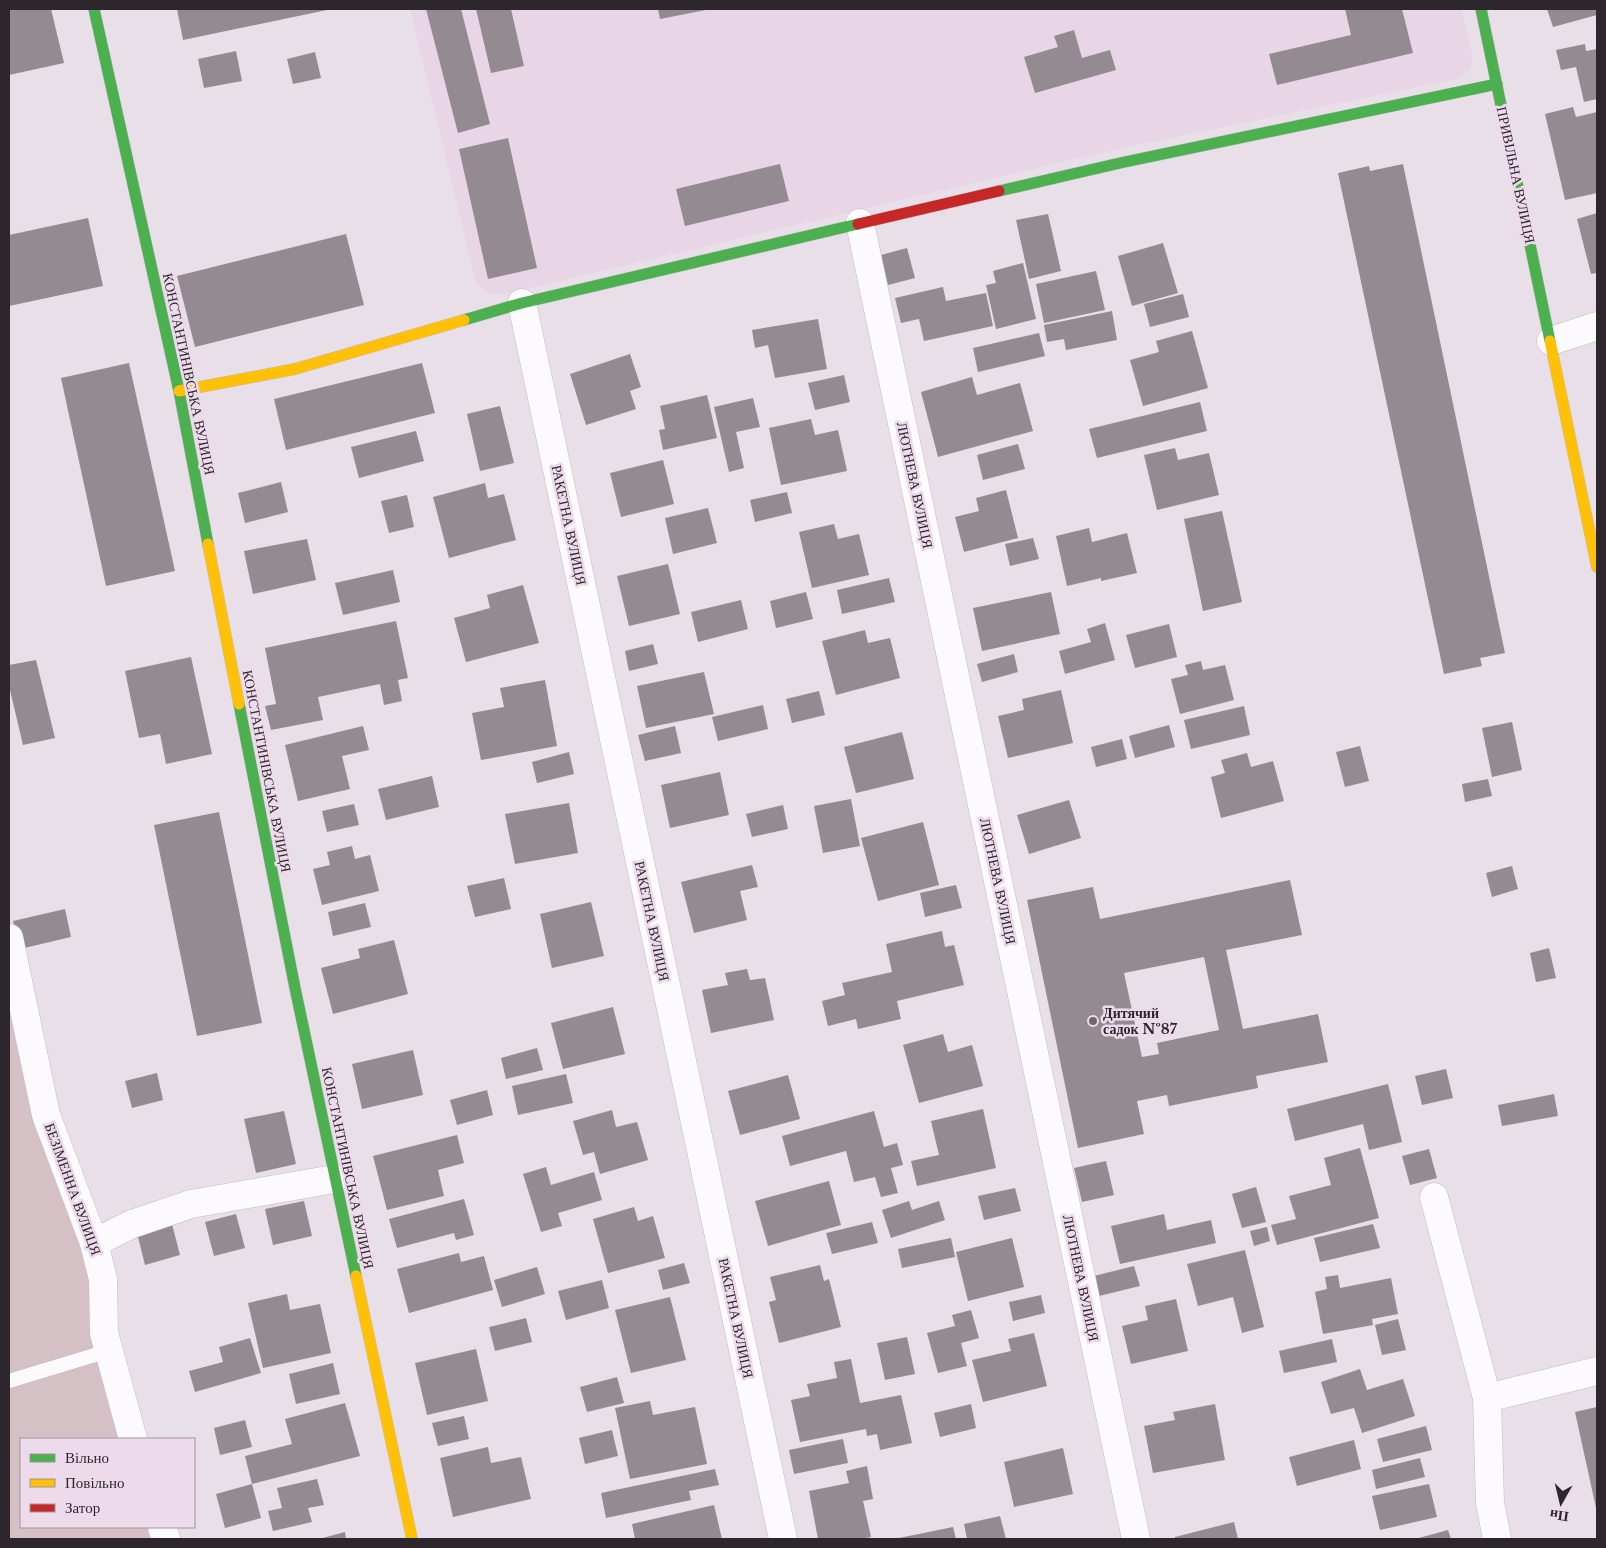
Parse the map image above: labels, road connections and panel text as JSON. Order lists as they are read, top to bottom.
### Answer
{
  "streets": {
    "street": [
      "ПРИВІЛЬНА ВУЛИЦЯ",
      "КОНСТАНТИНІВСЬКА ВУЛИЦЯ",
      "ЛЮТНЕВА ВУЛИЦЯ",
      "РАКЕТНА ВУЛИЦЯ",
      "БЕЗІМЕННА ВУЛИЦЯ"
    ]
  },
  "places": ["Дитячий садок №87"],
  "legend": ["Вільно", "Повільно", "Затор"],
  "north": "bottom"
}
